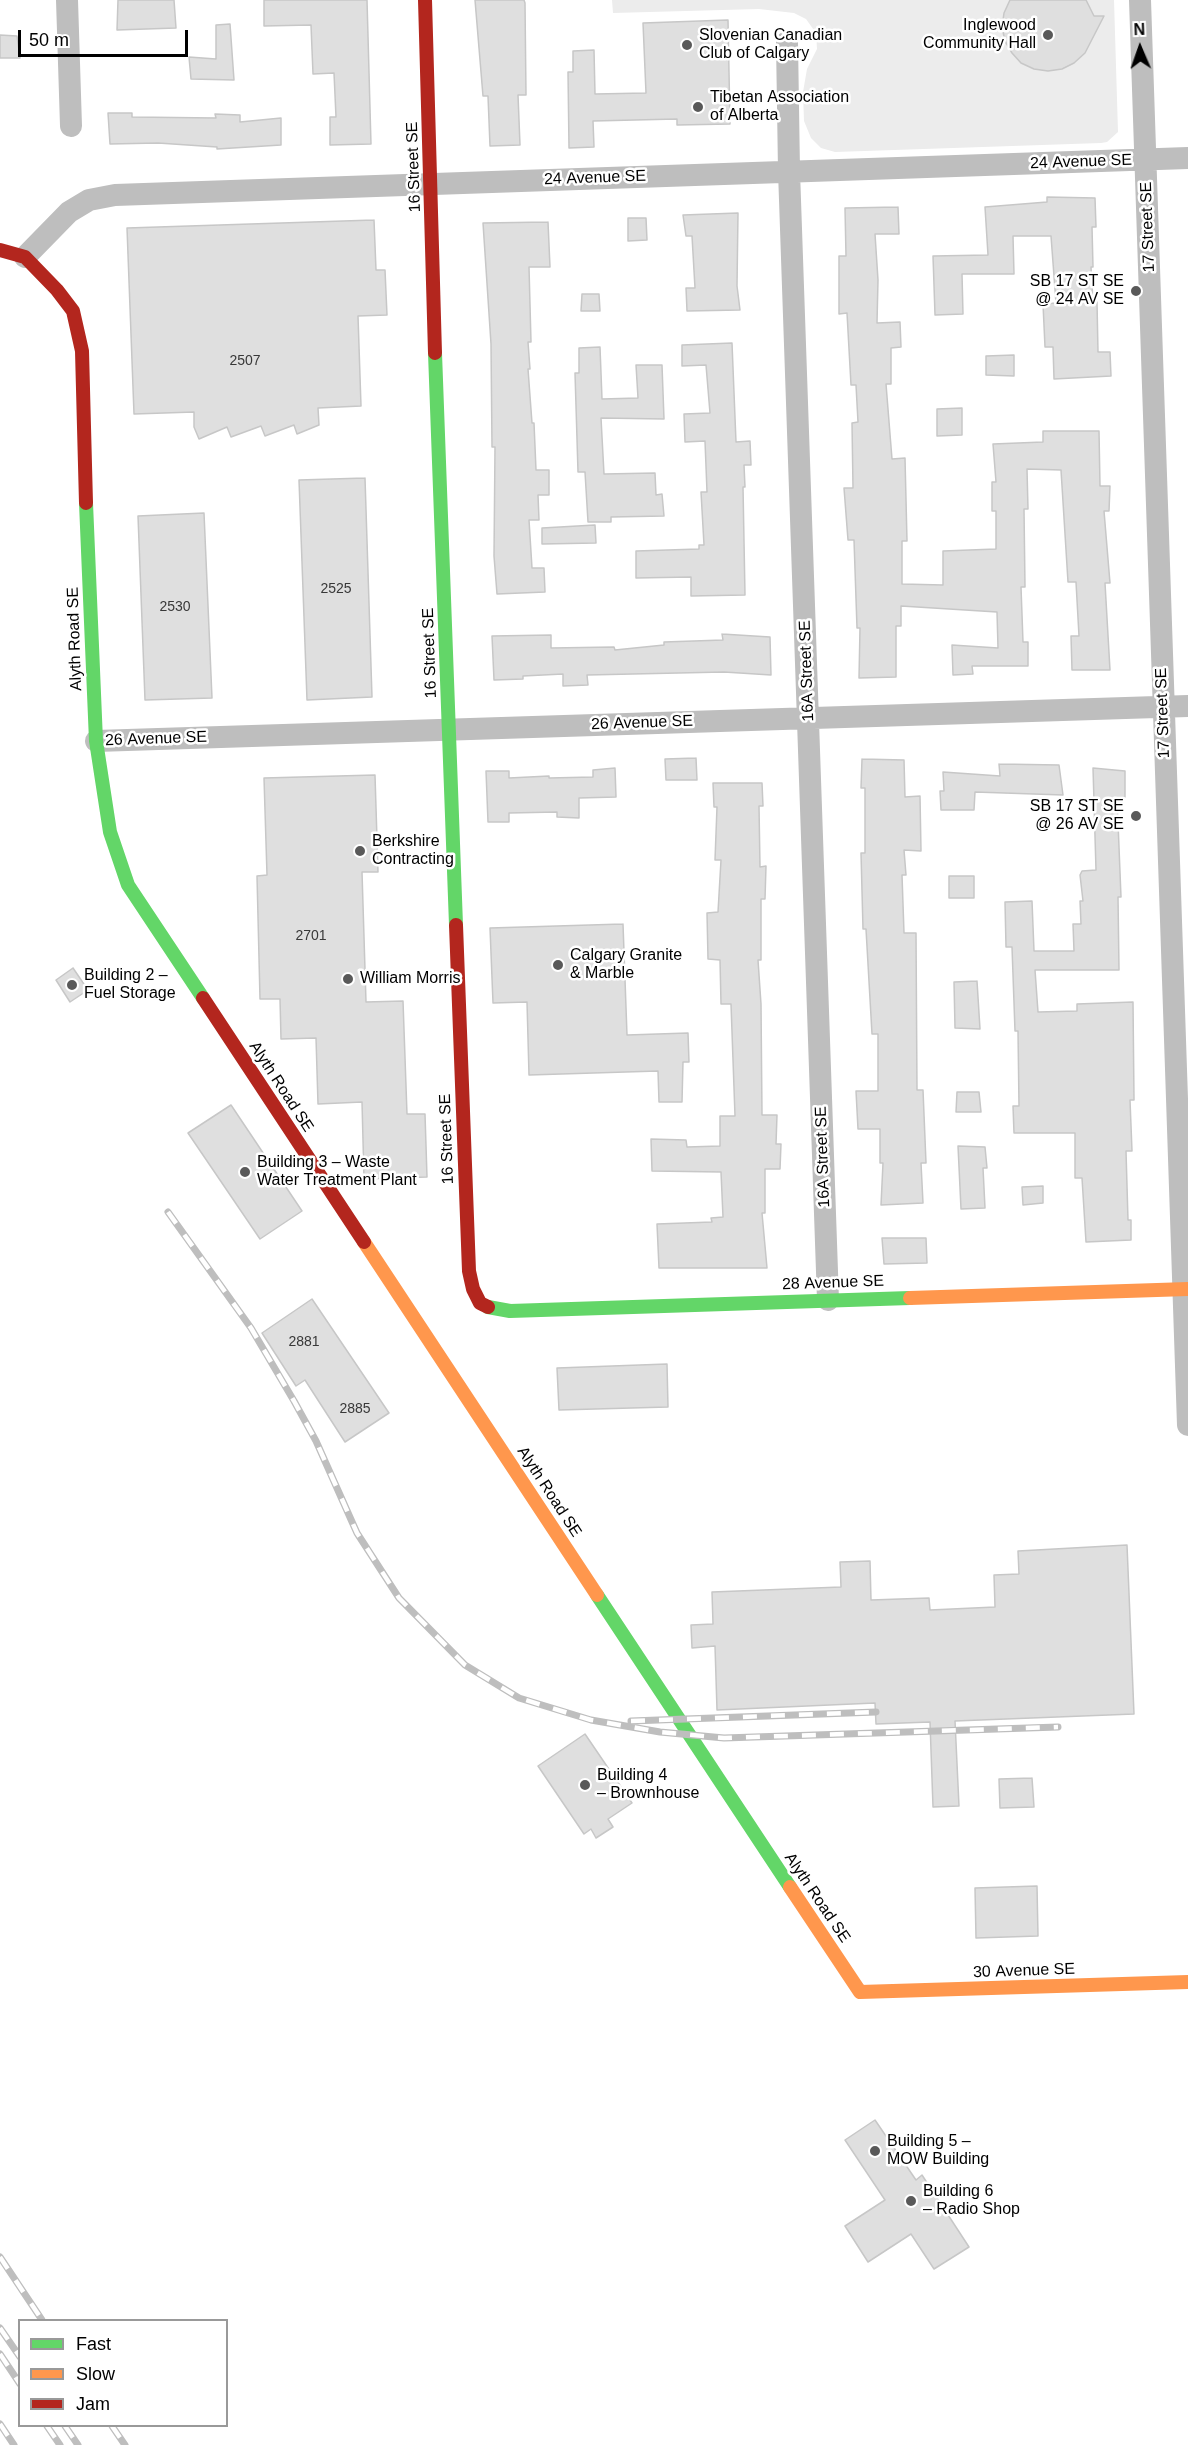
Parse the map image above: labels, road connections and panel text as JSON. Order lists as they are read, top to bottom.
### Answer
{
  "streets": {
    "street": [
      "24 Avenue SE",
      "16 Street SE",
      "17 Street SE",
      "Alyth Road SE",
      "16A Street SE",
      "26 Avenue SE",
      "28 Avenue SE",
      "30 Avenue SE"
    ]
  },
  "crossings": [
    ["24 Avenue SE", "16 Street SE"],
    ["24 Avenue SE", "17 Street SE"],
    ["24 Avenue SE", "Alyth Road SE"],
    ["24 Avenue SE", "16A Street SE"],
    ["16 Street SE", "26 Avenue SE"],
    ["16 Street SE", "28 Avenue SE"],
    ["17 Street SE", "26 Avenue SE"],
    ["17 Street SE", "28 Avenue SE"],
    ["Alyth Road SE", "26 Avenue SE"],
    ["Alyth Road SE", "30 Avenue SE"],
    ["16A Street SE", "26 Avenue SE"],
    ["16A Street SE", "28 Avenue SE"]
  ],
  "places": [
    "Inglewood Community Hall",
    "Slovenian Canadian Club of Calgary",
    "Tibetan Association of Alberta",
    "SB 17 ST SE @ 24 AV SE",
    "SB 17 ST SE @ 26 AV SE",
    "Berkshire Contracting",
    "Calgary Granite & Marble",
    "William Morris",
    "Building 2 – Fuel Storage",
    "Building 3 – Waste Water Treatment Plant",
    "Building 4 – Brownhouse",
    "Building 5 – MOW Building",
    "Building 6 – Radio Shop"
  ],
  "house_numbers": [
    "2507",
    "2525",
    "2530",
    "2701",
    "2881",
    "2885"
  ],
  "legend": ["Fast", "Slow", "Jam"],
  "scale_bar": "50 m",
  "north": "top"
}
